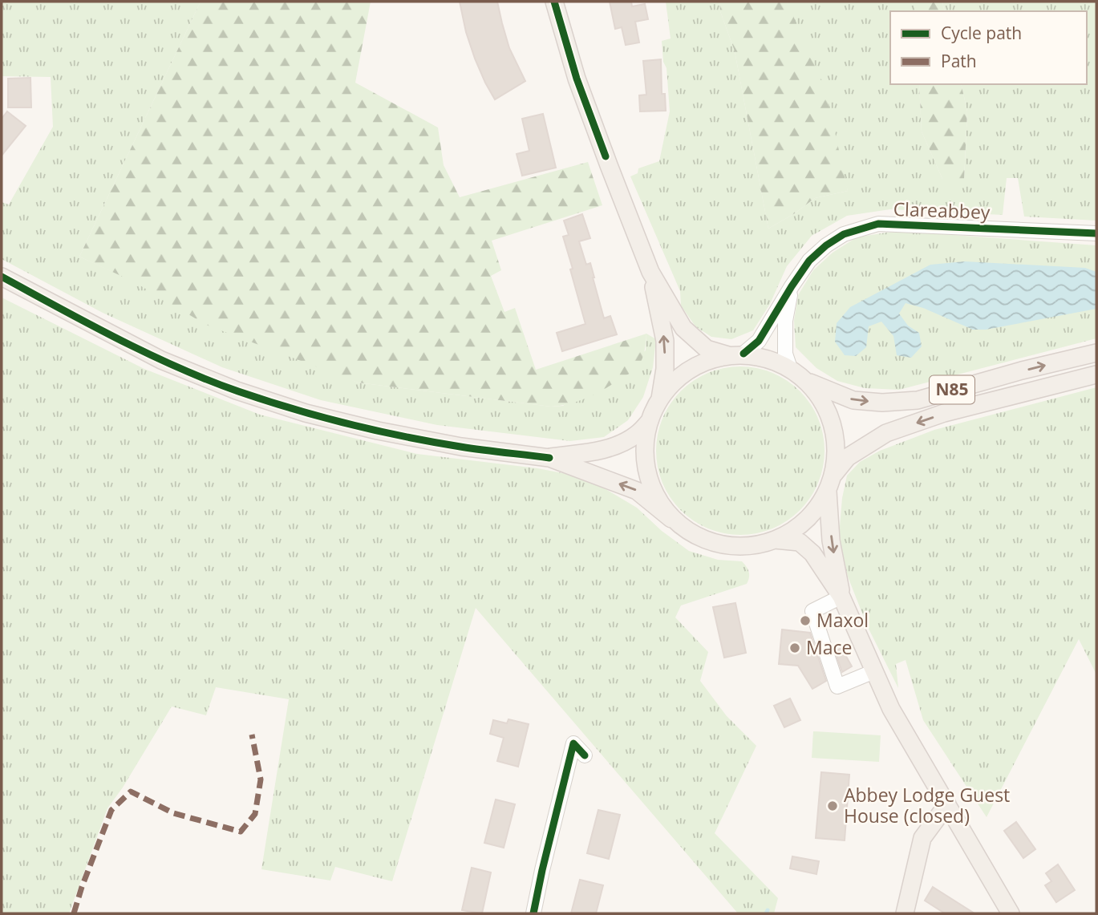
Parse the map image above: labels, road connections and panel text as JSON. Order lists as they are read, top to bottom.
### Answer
{
  "streets": {
    "main road": ["N85"],
    "street": ["Clareabbey"]
  },
  "crossings": [
    ["Clareabbey", "N85"]
  ],
  "places": ["Maxol", "Mace", "Abbey Lodge Guest House (closed)"],
  "legend": ["Cycle path", "Path"]
}
